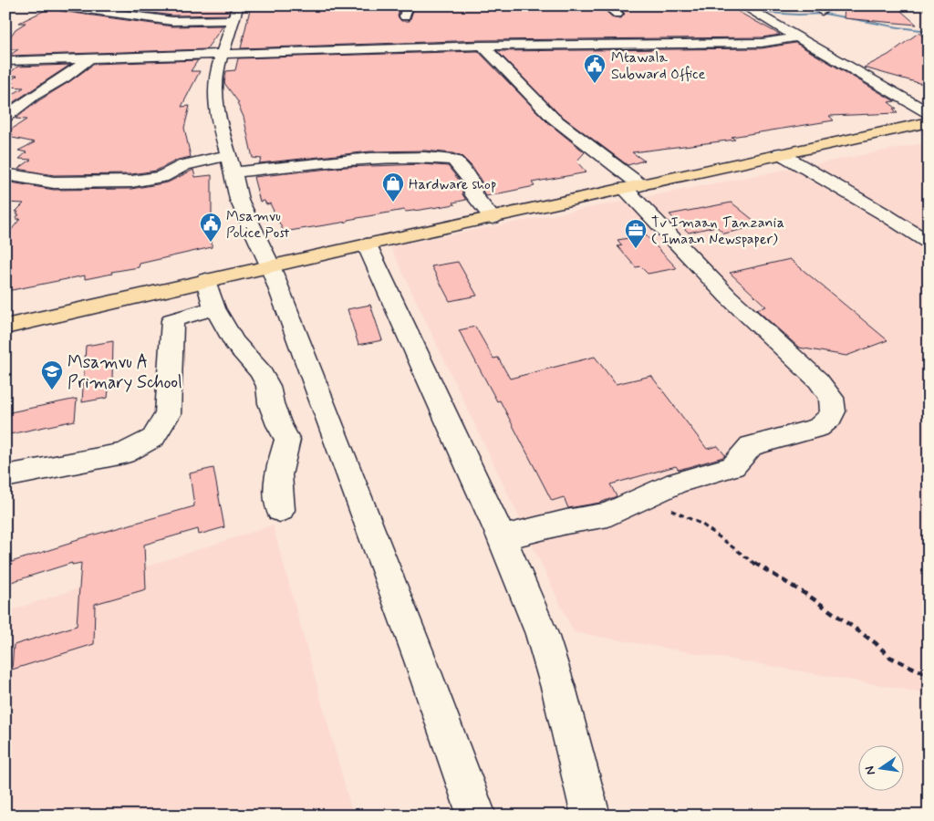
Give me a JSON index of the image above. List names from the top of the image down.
{
  "places": {
    "public building": ["Mtawala Subward Office", "Msamvu Police Post"],
    "shop": ["Hardware shop"],
    "office": ["Tv Imaan Tanzania ( Imaan Newspaper)"],
    "school or university": ["Msamvu A Primary School"]
  },
  "north": "left"
}
